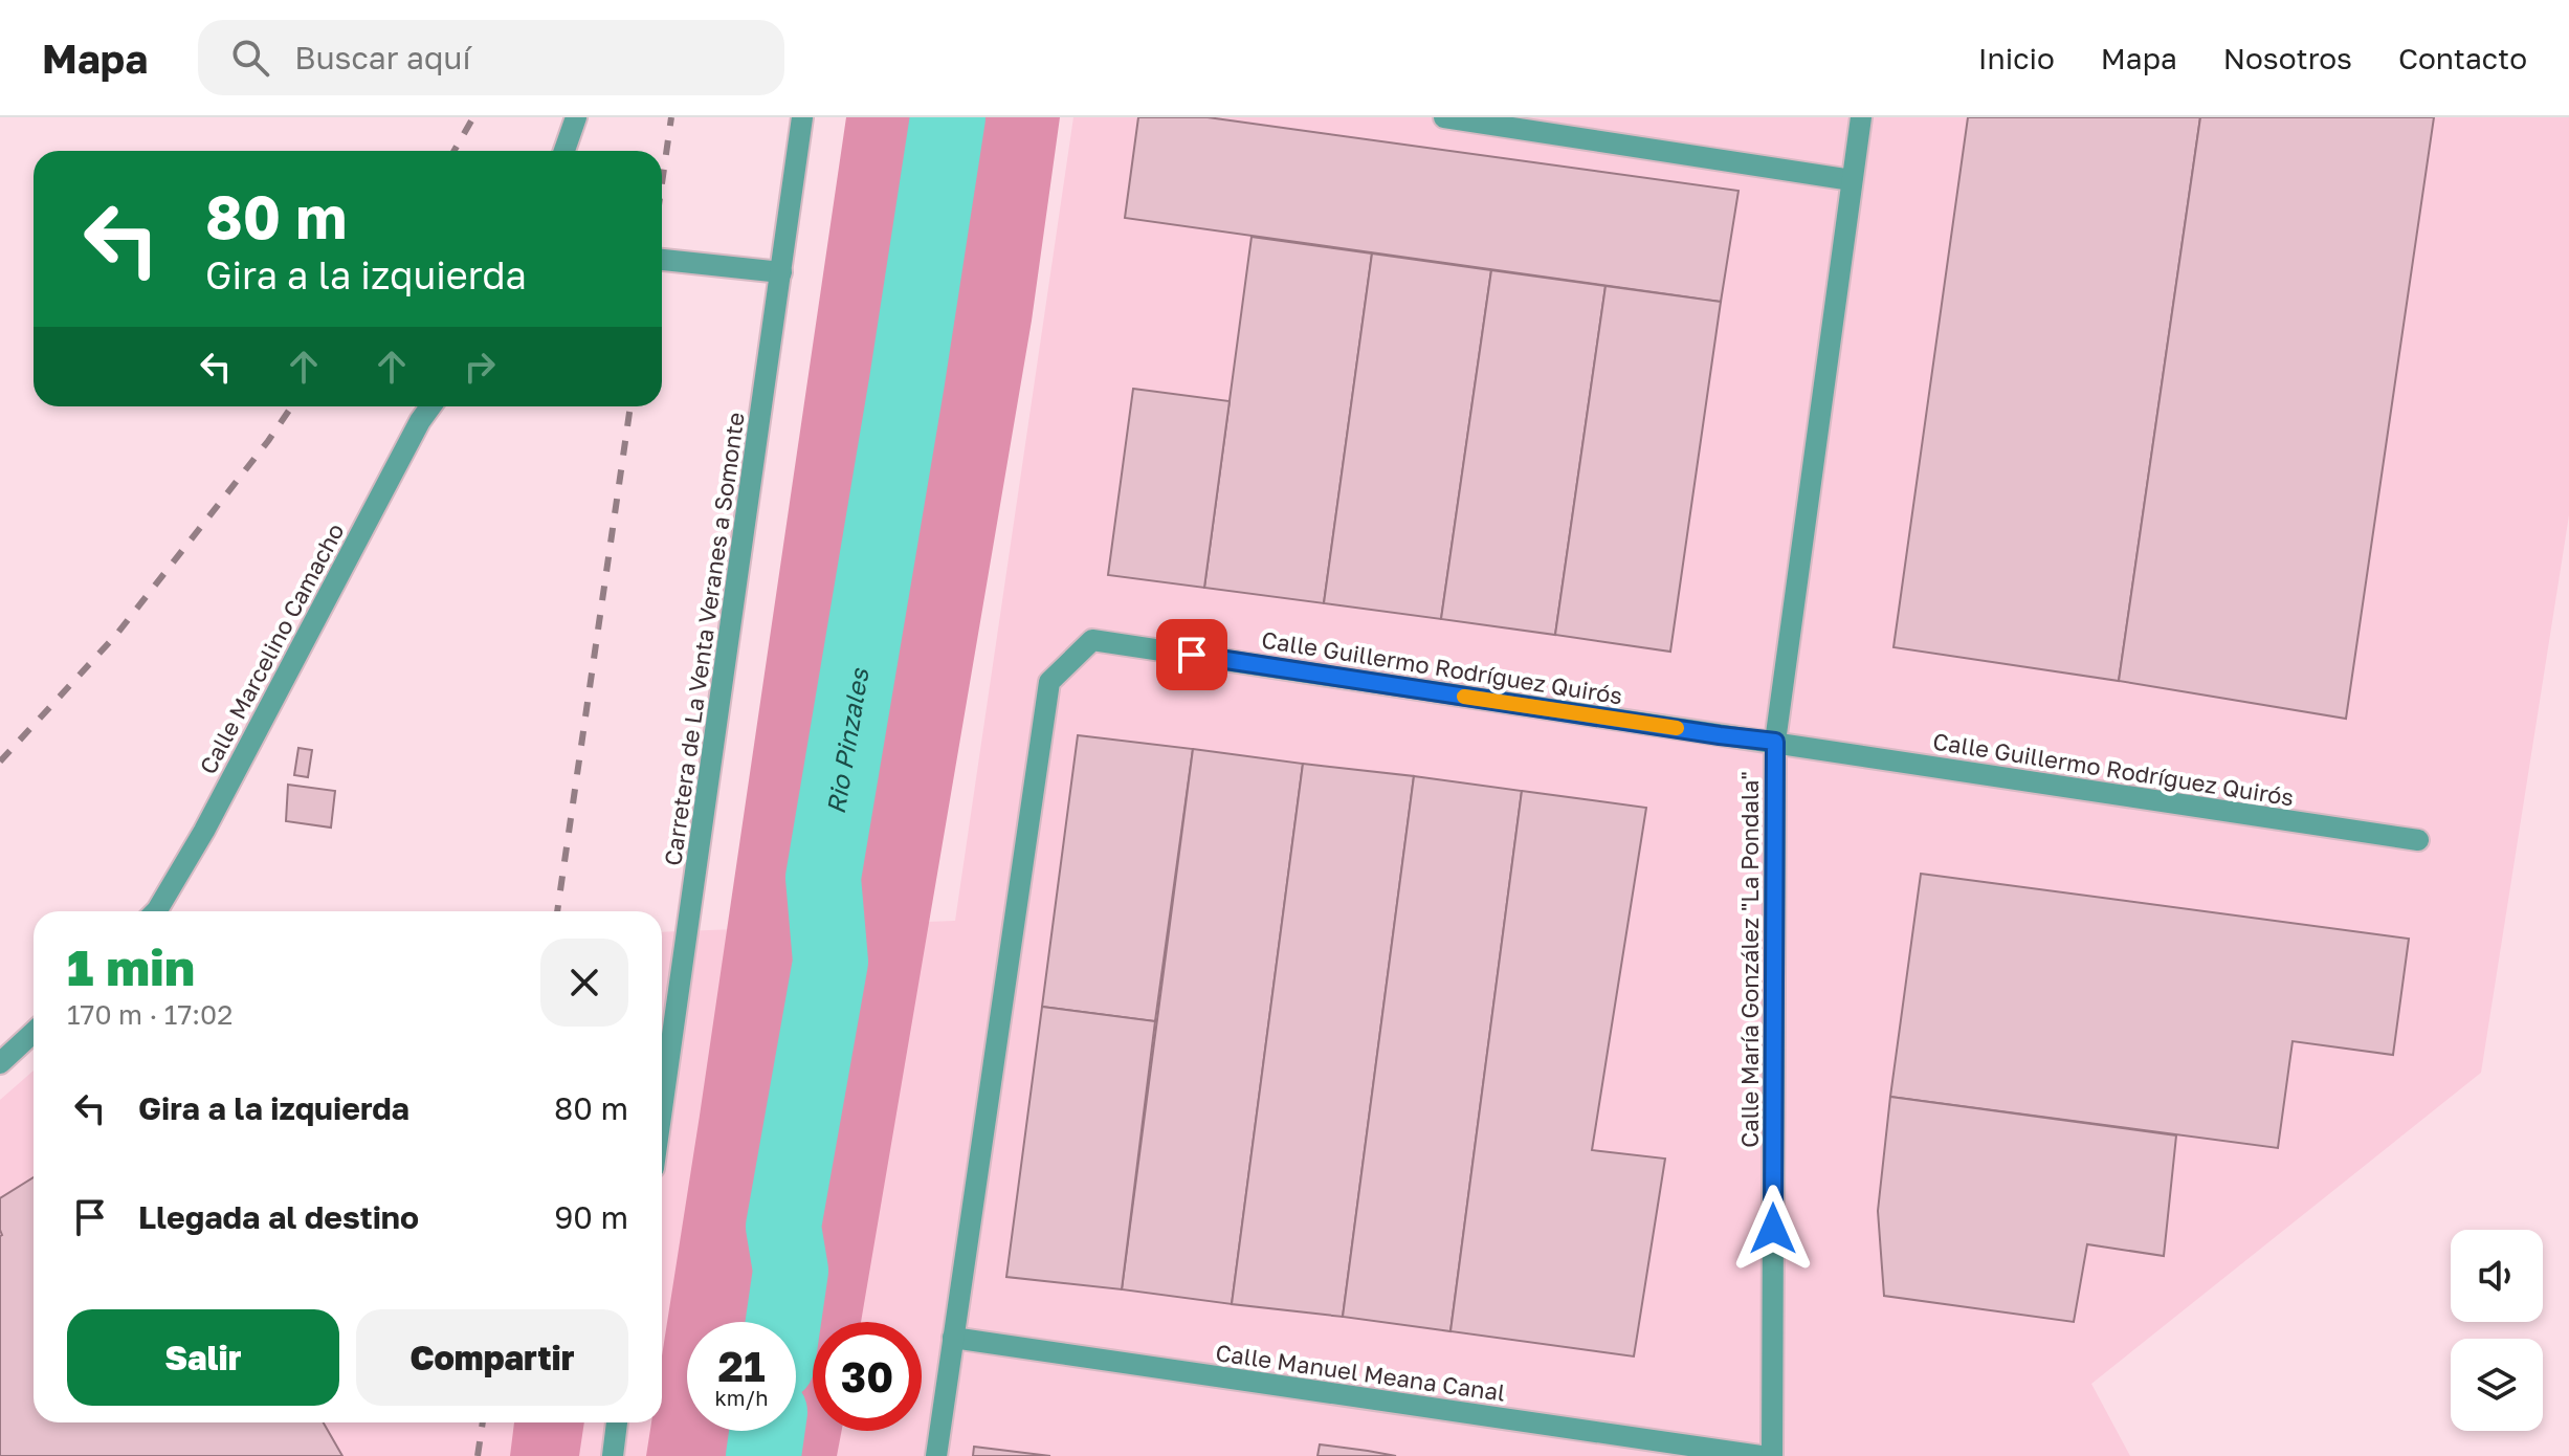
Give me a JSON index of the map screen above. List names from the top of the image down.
{
  "streets": {
    "street": [
      "Carretera de La Venta Veranes a Somonte",
      "Calle Marcelino Camacho",
      "Calle Guillermo Rodríguez Quirós",
      "Calle María González \"La Pondala\"",
      "Calle Manuel Meana Canal"
    ]
  },
  "crossings": [
    ["Calle Guillermo Rodríguez Quirós", "Calle María González \"La Pondala\""],
    ["Calle Guillermo Rodríguez Quirós", "Calle Manuel Meana Canal"]
  ],
  "water": ["Rio Pinzales"],
  "page": {
    "header": "Mapa",
    "search": "Buscar aquí",
    "nav": [
      "Inicio",
      "Mapa",
      "Nosotros",
      "Contacto"
    ],
    "turn": ["80 m", "Gira a la izquierda"],
    "heading": ["1 min", "170 m · 17:02"],
    "list": [
      {
        "name": "Gira a la izquierda",
        "value": "80 m"
      },
      {
        "name": "Llegada al destino",
        "value": "90 m"
      }
    ],
    "buttons": ["Salir", "Compartir"],
    "speed": "21 km/h",
    "limit": "30"
  }
}
